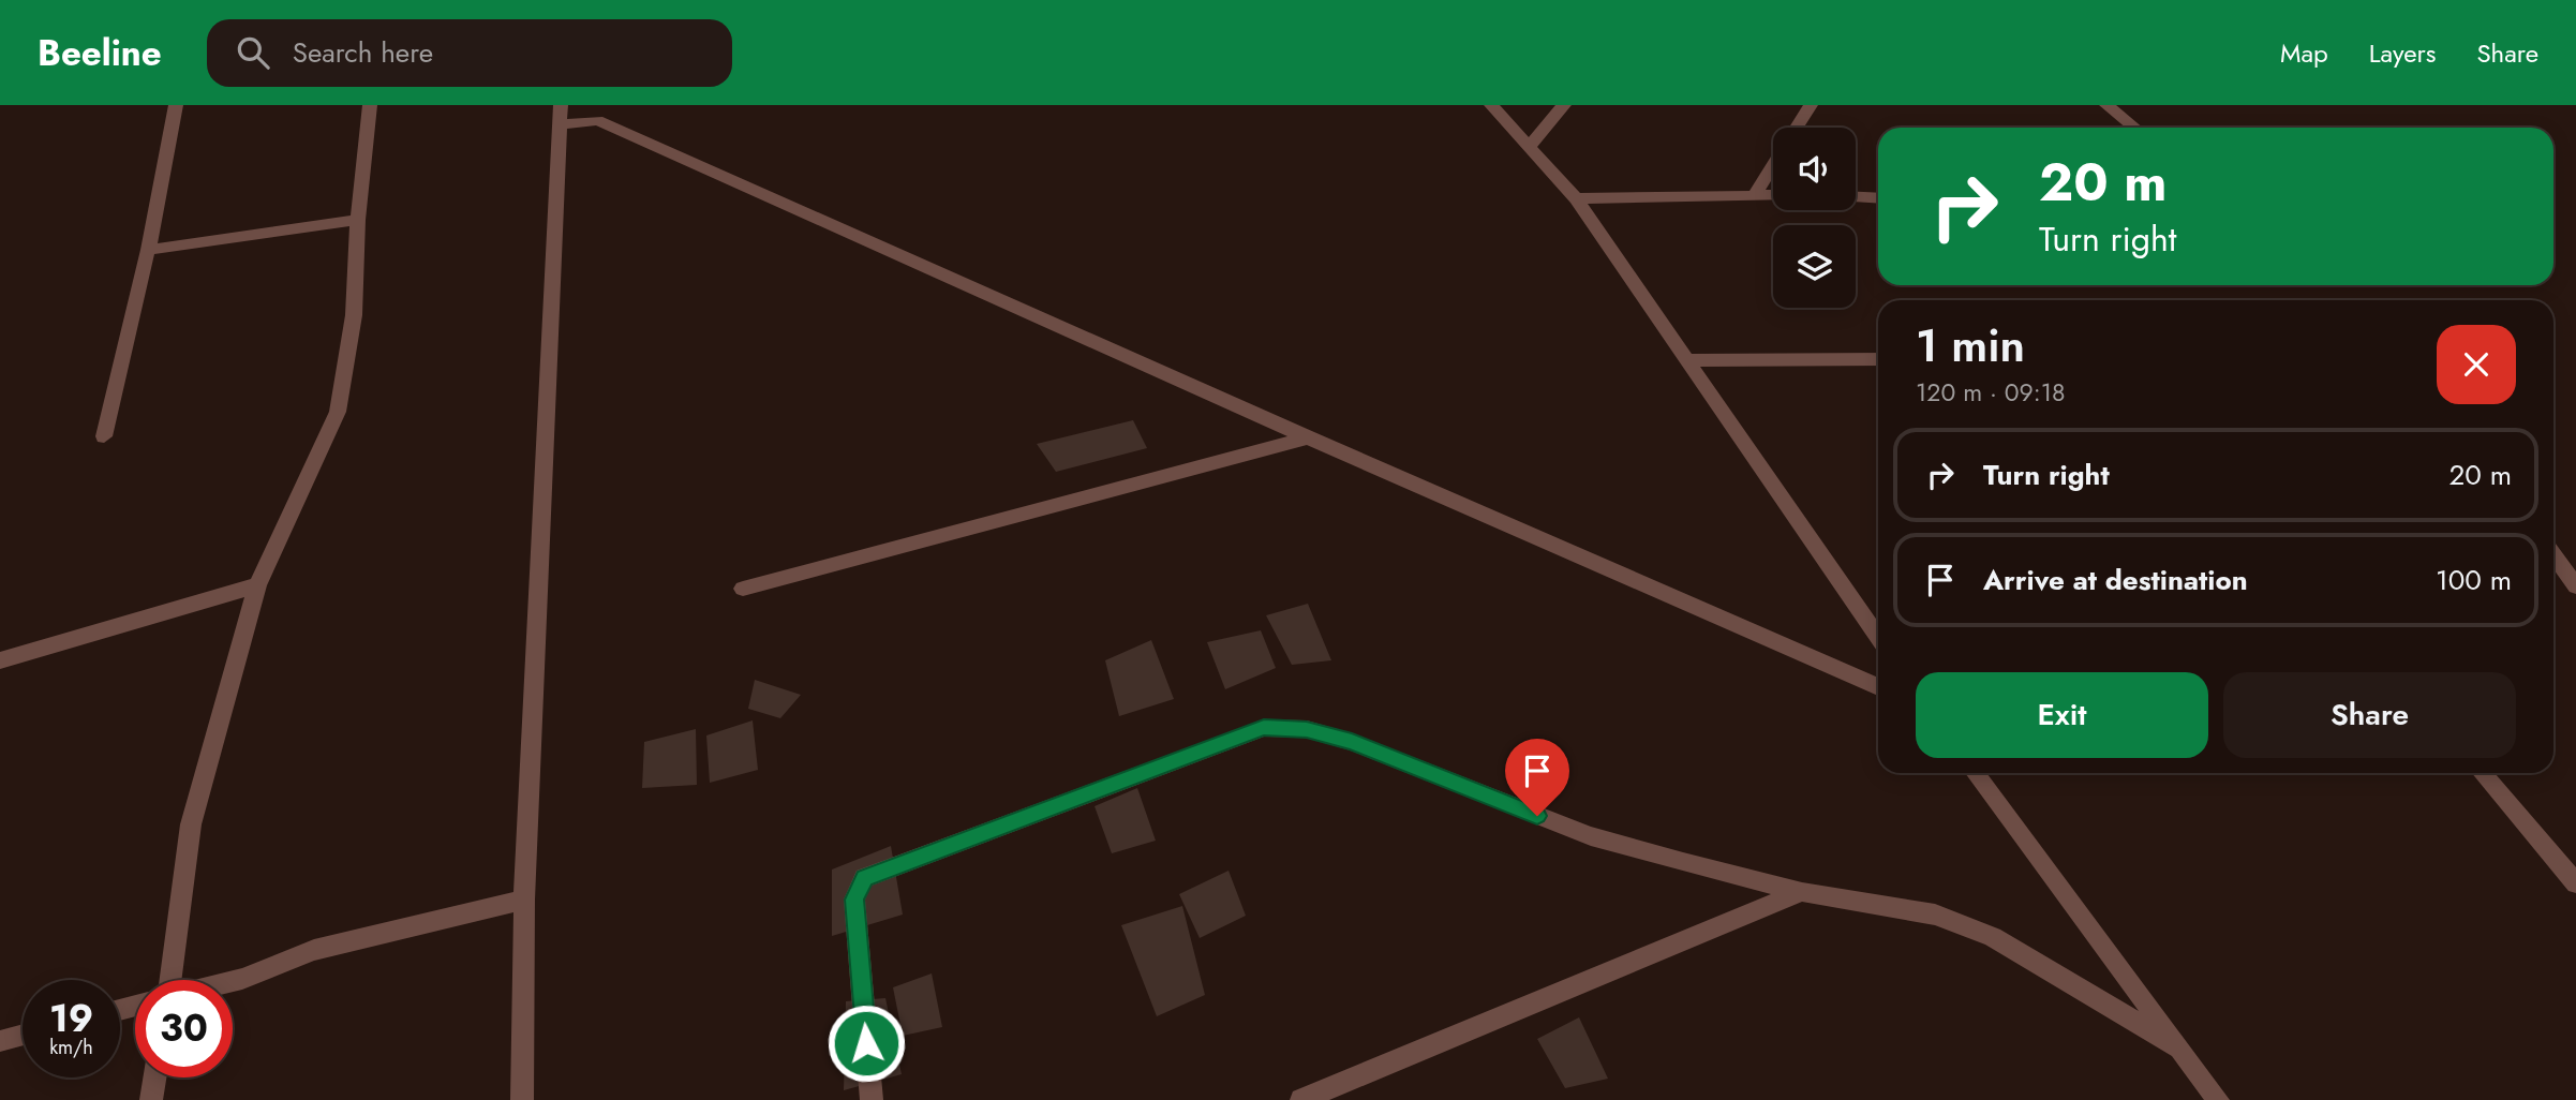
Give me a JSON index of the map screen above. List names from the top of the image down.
{
  "page": {
    "header": "Beeline",
    "search": "Search here",
    "nav": ["Map", "Layers", "Share"],
    "turn": ["20 m", "Turn right"],
    "heading": ["1 min", "120 m · 09:18"],
    "list": [
      {
        "name": "Turn right",
        "value": "20 m"
      },
      {
        "name": "Arrive at destination",
        "value": "100 m"
      }
    ],
    "buttons": ["Exit", "Share"],
    "speed": "19 km/h",
    "limit": "30"
  }
}
